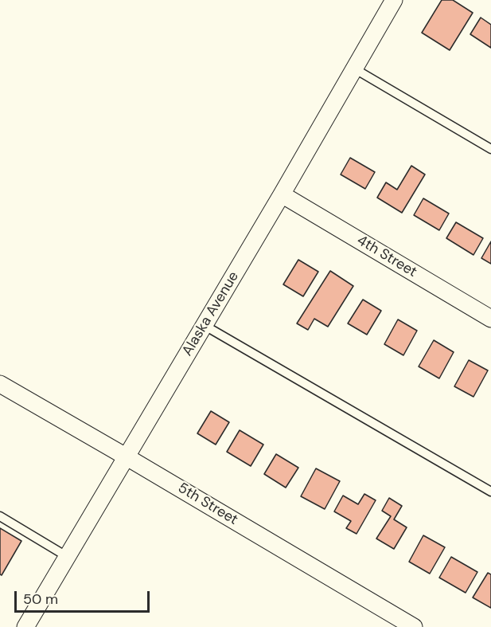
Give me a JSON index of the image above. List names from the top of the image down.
{
  "streets": {
    "street": ["4th Street", "Alaska Avenue", "5th Street"]
  },
  "crossings": [
    ["4th Street", "Alaska Avenue"],
    ["Alaska Avenue", "5th Street"]
  ],
  "scale_bar": "50 m"
}
